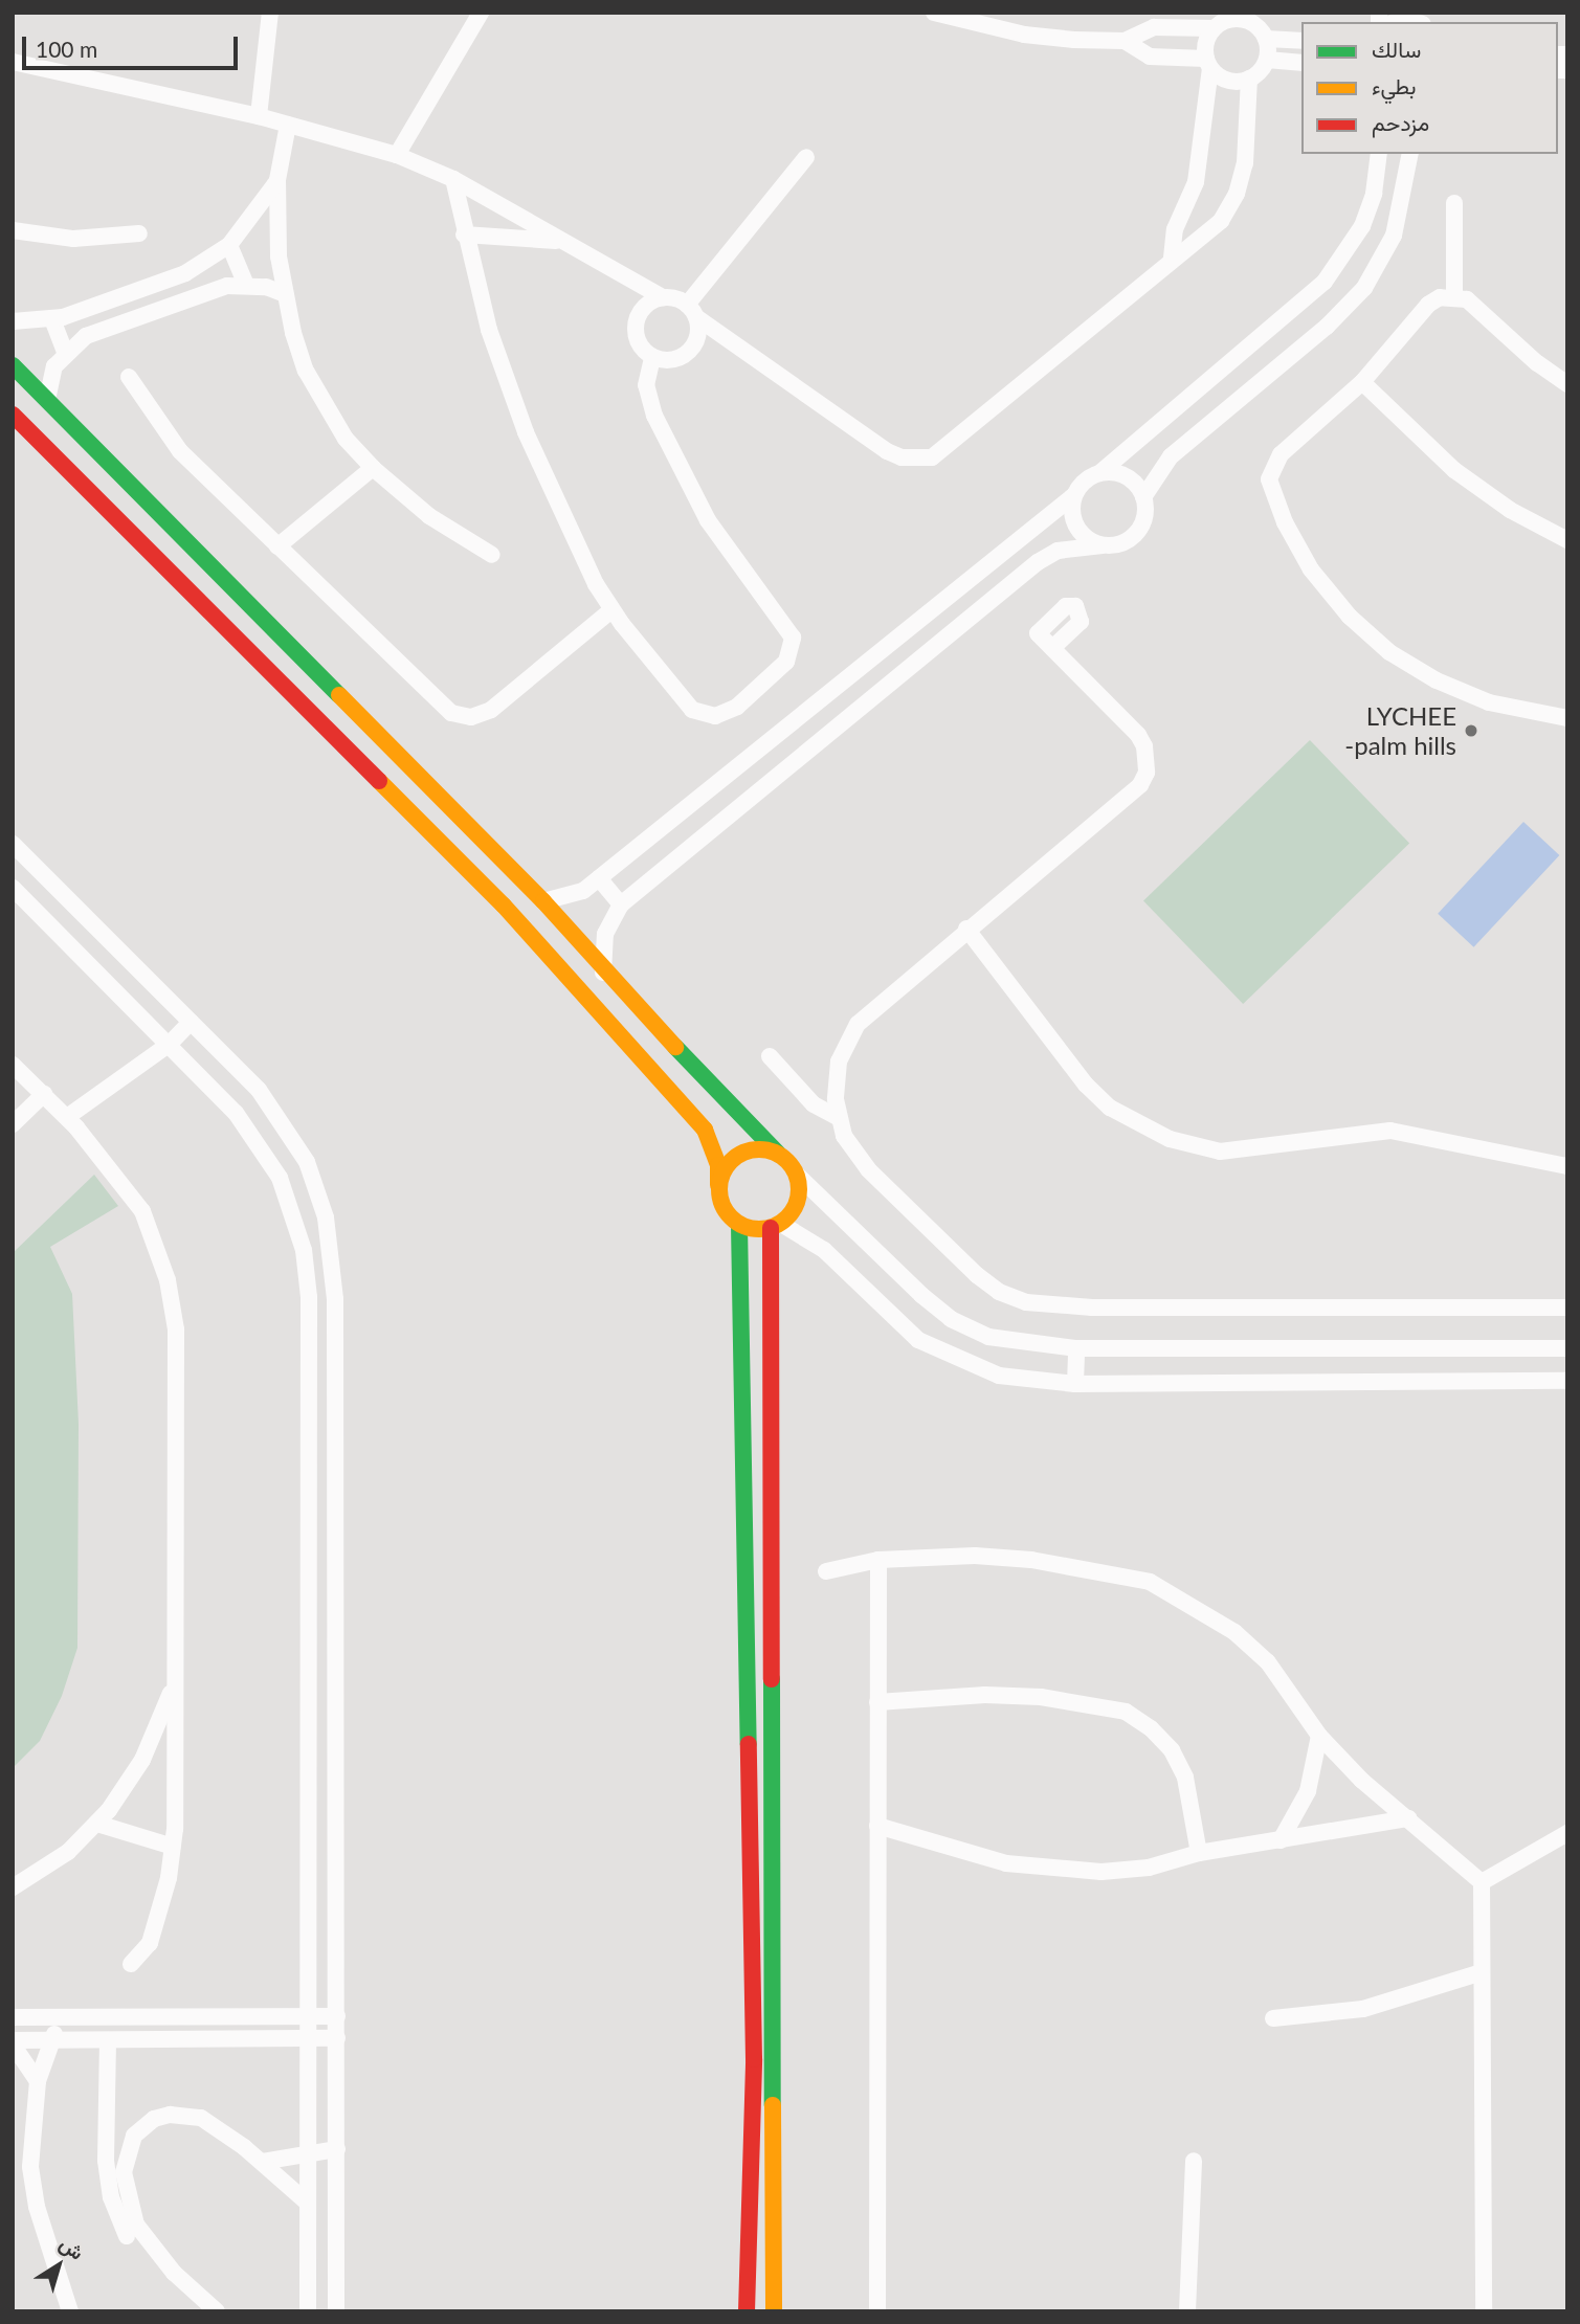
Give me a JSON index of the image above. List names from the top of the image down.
{
  "places": ["LYCHEE -palm hills"],
  "legend": ["سالك", "بطيء", "مزدحم"],
  "scale_bar": "100 m",
  "north": "top right"
}
